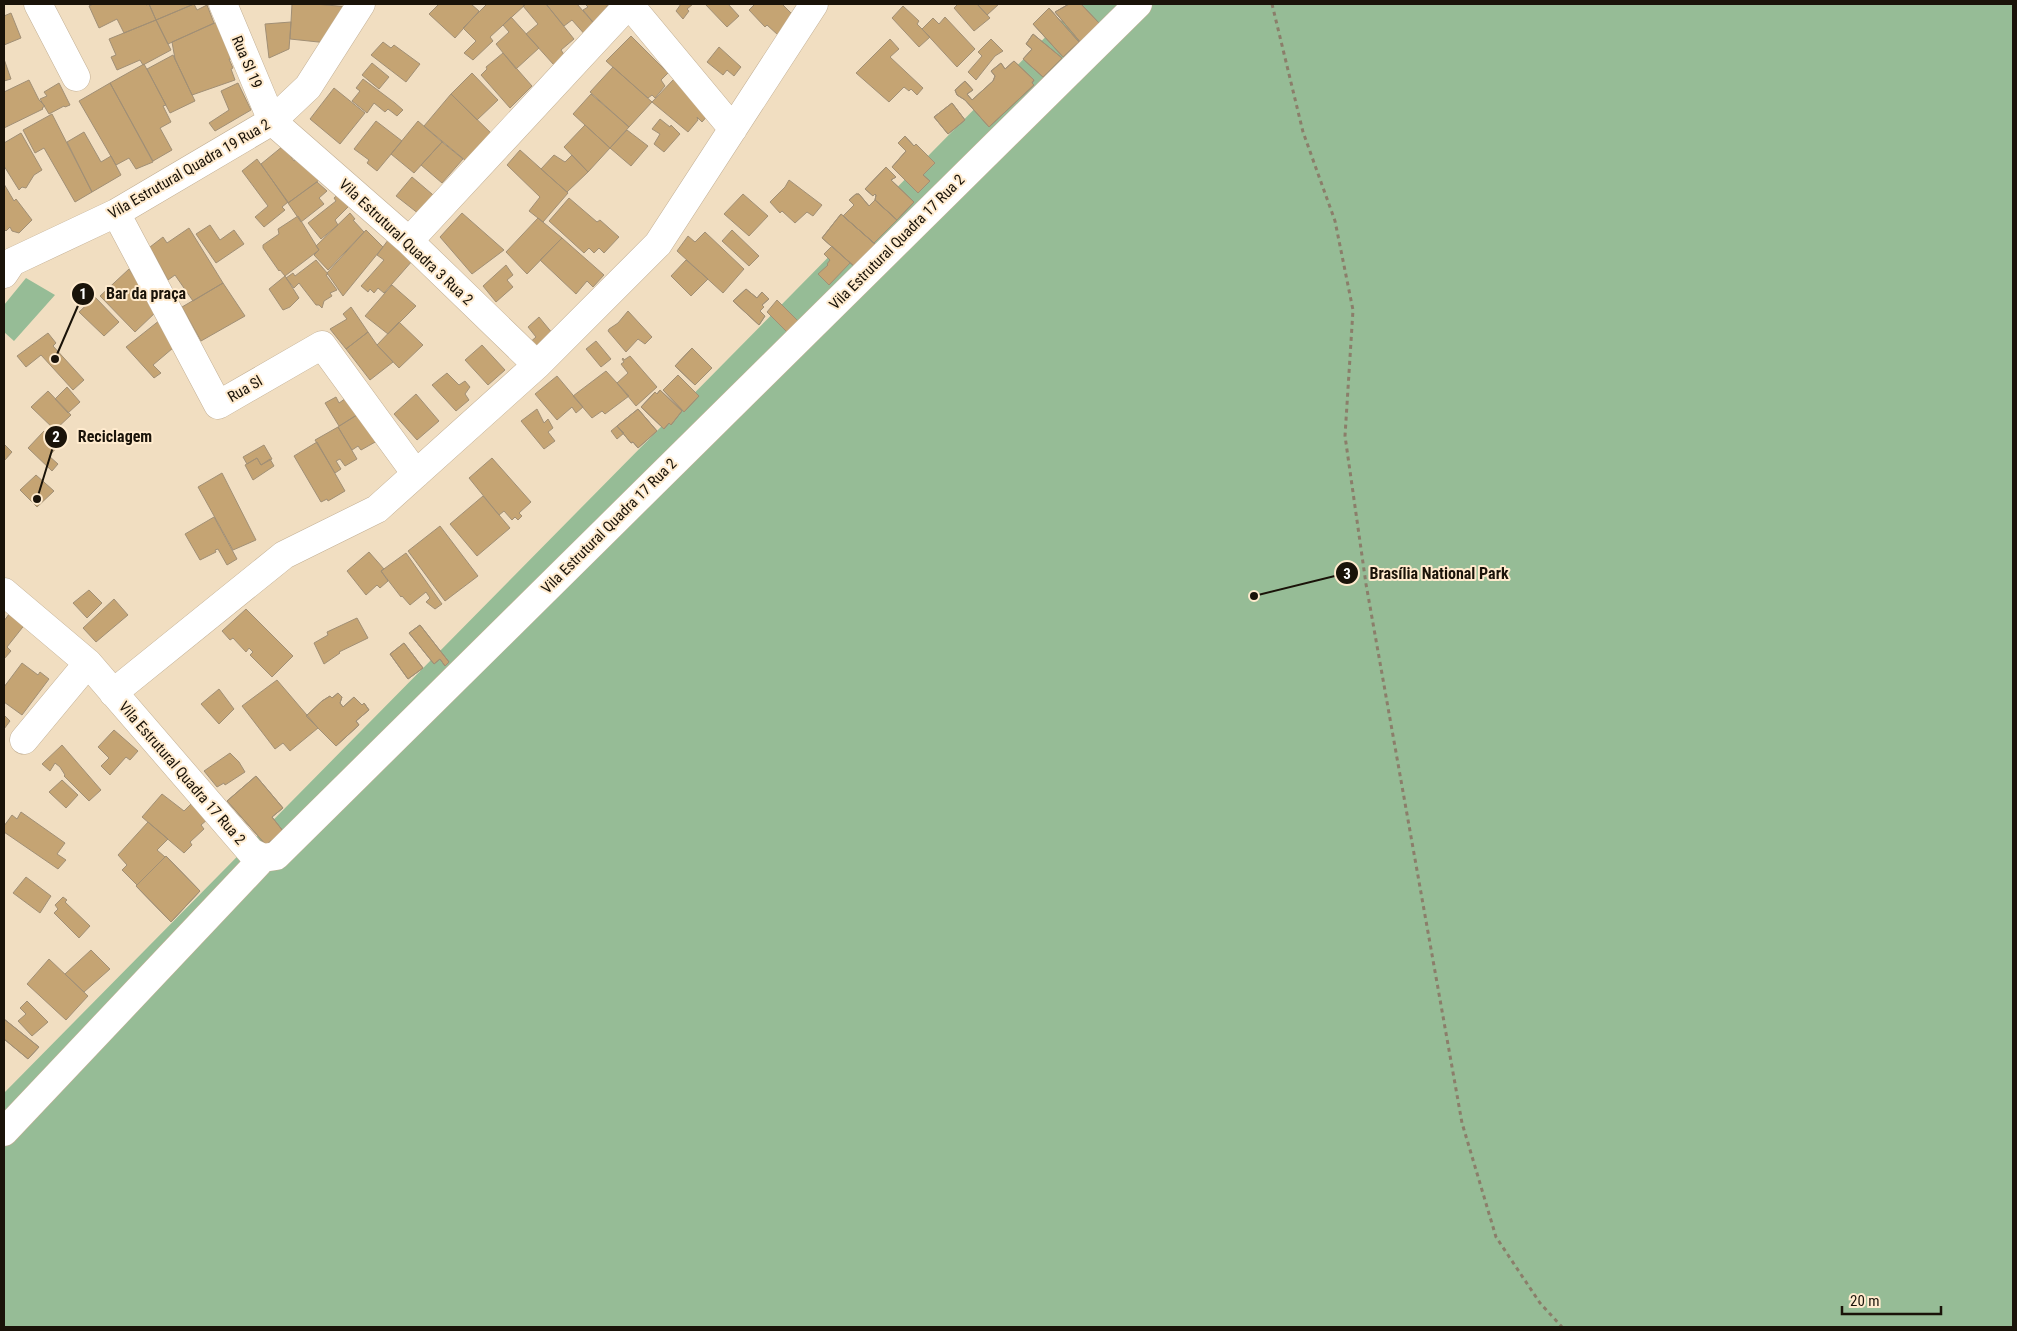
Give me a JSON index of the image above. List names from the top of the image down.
{
  "streets": {
    "street": [
      "Rua Sl 19",
      "Vila Estrutural Quadra 19 Rua 2",
      "Vila Estrutural Quadra 3 Rua 2",
      "Vila Estrutural Quadra 17 Rua 2",
      "Rua Sl"
    ]
  },
  "crossings": [
    ["Rua Sl 19", "Vila Estrutural Quadra 19 Rua 2"],
    ["Rua Sl 19", "Vila Estrutural Quadra 3 Rua 2"],
    ["Vila Estrutural Quadra 19 Rua 2", "Vila Estrutural Quadra 3 Rua 2"],
    ["Vila Estrutural Quadra 19 Rua 2", "Rua Sl"]
  ],
  "places": ["Bar da praça", "Reciclagem", "Brasília National Park"],
  "scale_bar": "20 m"
}
